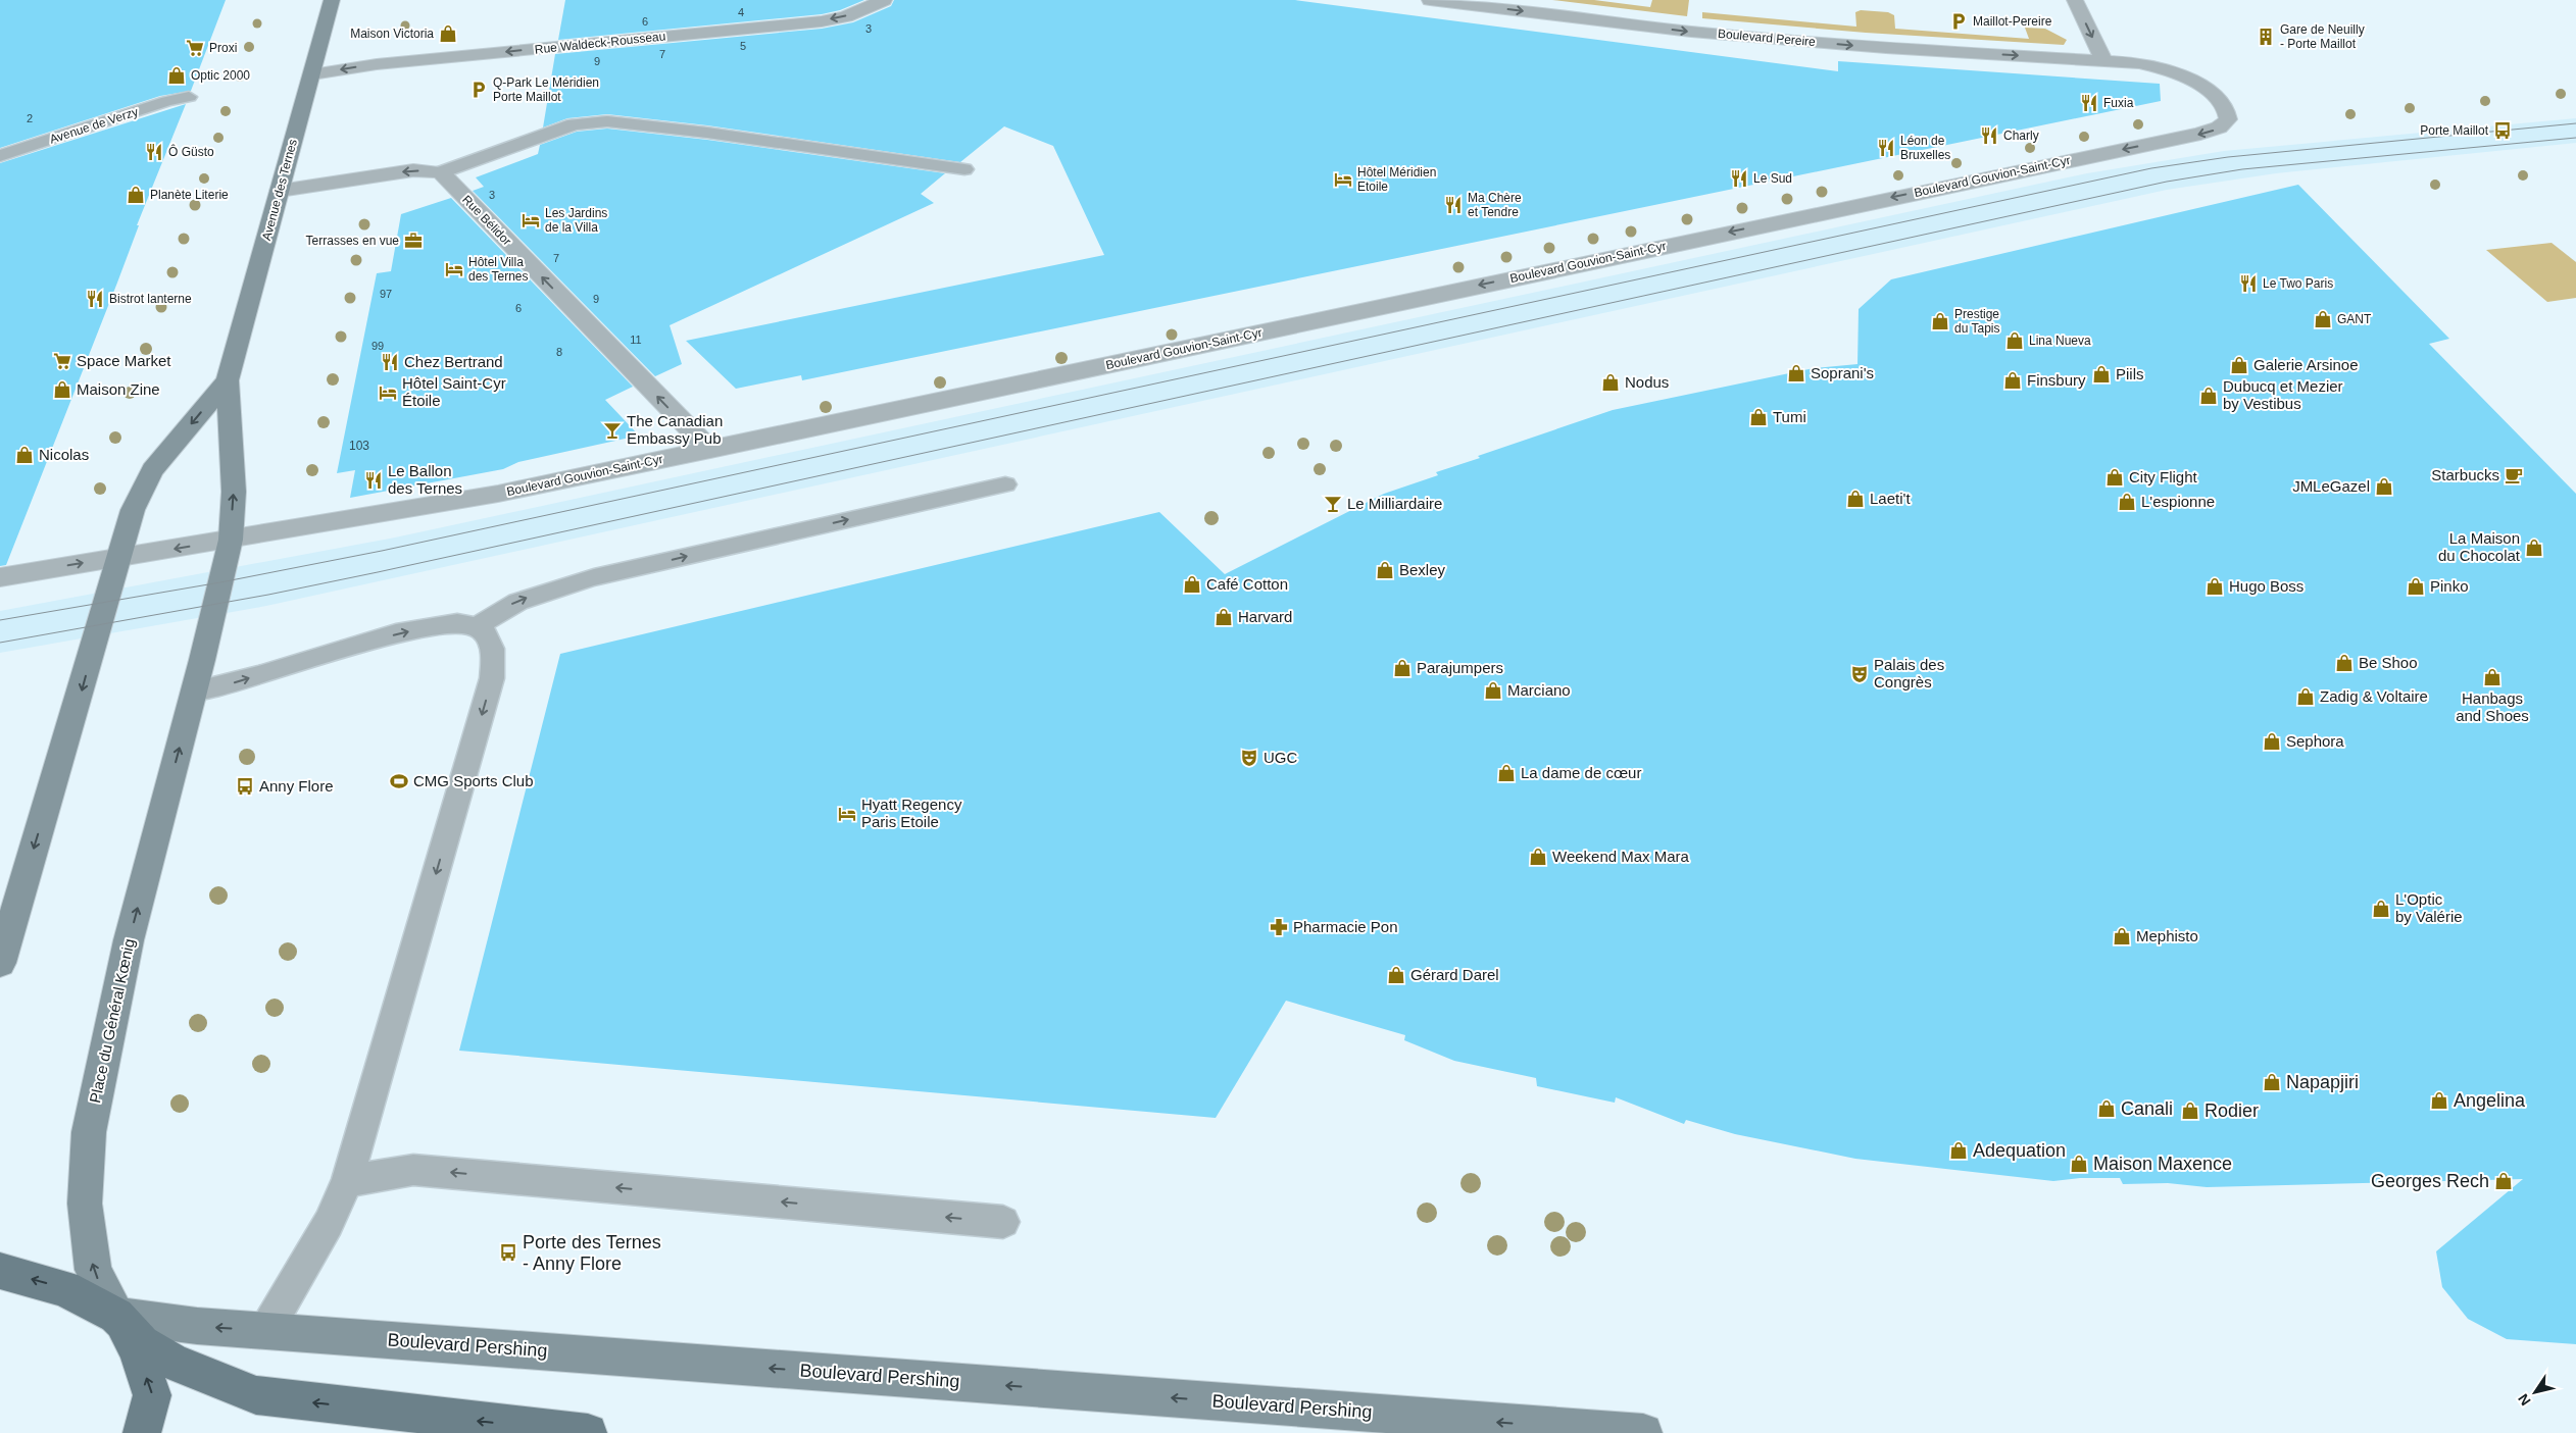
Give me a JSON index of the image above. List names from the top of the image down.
{
  "streets": {
    "main road": ["Avenue des Ternes", "Place du Général Kœnig", "Boulevard Pershing"],
    "street": [
      "Boulevard Pereire",
      "Rue Waldeck-Rousseau",
      "Boulevard Gouvion-Saint-Cyr",
      "Rue Bélidor"
    ],
    "lane": ["Avenue de Verzy"]
  },
  "crossings": [
    ["Boulevard Pereire", "Boulevard Gouvion-Saint-Cyr"],
    ["Rue Waldeck-Rousseau", "Avenue des Ternes"],
    ["Boulevard Gouvion-Saint-Cyr", "Avenue des Ternes"],
    ["Boulevard Gouvion-Saint-Cyr", "Rue Bélidor"],
    ["Avenue des Ternes", "Place du Général Kœnig"],
    ["Place du Général Kœnig", "Boulevard Pershing"]
  ],
  "one_way": [
    "Boulevard Pereire",
    "Rue Waldeck-Rousseau",
    "Boulevard Gouvion-Saint-Cyr",
    "Rue Bélidor",
    "Place du Général Kœnig",
    "Boulevard Pershing"
  ],
  "places": {
    "parking": ["Maillot-Pereire", "Q-Park Le Méridien Porte Maillot"],
    "shop": [
      "Maison Victoria",
      "Optic 2000",
      "Planète Literie",
      "GANT",
      "Prestige du Tapis",
      "Lina Nueva",
      "Galerie Arsinoe",
      "Soprani's",
      "Piils",
      "Finsbury",
      "Nodus",
      "Maison Zine",
      "Dubucq et Mezier by Vestibus",
      "Tumi",
      "Nicolas",
      "City Flight",
      "JMLeGazel",
      "Laeti't",
      "L'espionne",
      "La Maison du Chocolat",
      "Bexley",
      "Café Cotton",
      "Hugo Boss",
      "Pinko",
      "Harvard",
      "Be Shoo",
      "Parajumpers",
      "Hanbags and Shoes",
      "Marciano",
      "Zadig & Voltaire",
      "Sephora",
      "La dame de cœur",
      "Weekend Max Mara",
      "L'Optic by Valérie",
      "Mephisto",
      "Gérard Darel",
      "Napapjiri",
      "Angelina",
      "Canali",
      "Rodier",
      "Adequation",
      "Maison Maxence",
      "Georges Rech"
    ],
    "building": ["Gare de Neuilly - Porte Maillot"],
    "supermarket": ["Proxi", "Space Market"],
    "restaurant": [
      "Fuxia",
      "Charly",
      "Léon de Bruxelles",
      "Ô Güsto",
      "Le Sud",
      "Ma Chère et Tendre",
      "Le Two Paris",
      "Bistrot lanterne",
      "Chez Bertrand",
      "Le Ballon des Ternes"
    ],
    "bus stop": ["Porte Maillot", "Anny Flore", "Porte des Ternes - Anny Flore"],
    "hotel": [
      "Hôtel Méridien Etoile",
      "Les Jardins de la Villa",
      "Hôtel Villa des Ternes",
      "Hôtel Saint-Cyr Étoile",
      "Hyatt Regency Paris Etoile"
    ],
    "office": ["Terrasses en vue"],
    "bar": ["The Canadian Embassy Pub", "Le Milliardaire"],
    "cafe": ["Starbucks"],
    "theatre": ["Palais des Congrès", "UGC"],
    "sports": ["CMG Sports Club"],
    "pharmacy": ["Pharmacie Pon"]
  },
  "house_numbers": [
    "4",
    "6",
    "3",
    "5",
    "7",
    "9",
    "2",
    "3",
    "7",
    "97",
    "9",
    "6",
    "11",
    "99",
    "8",
    "103"
  ],
  "north": "bottom left"
}
